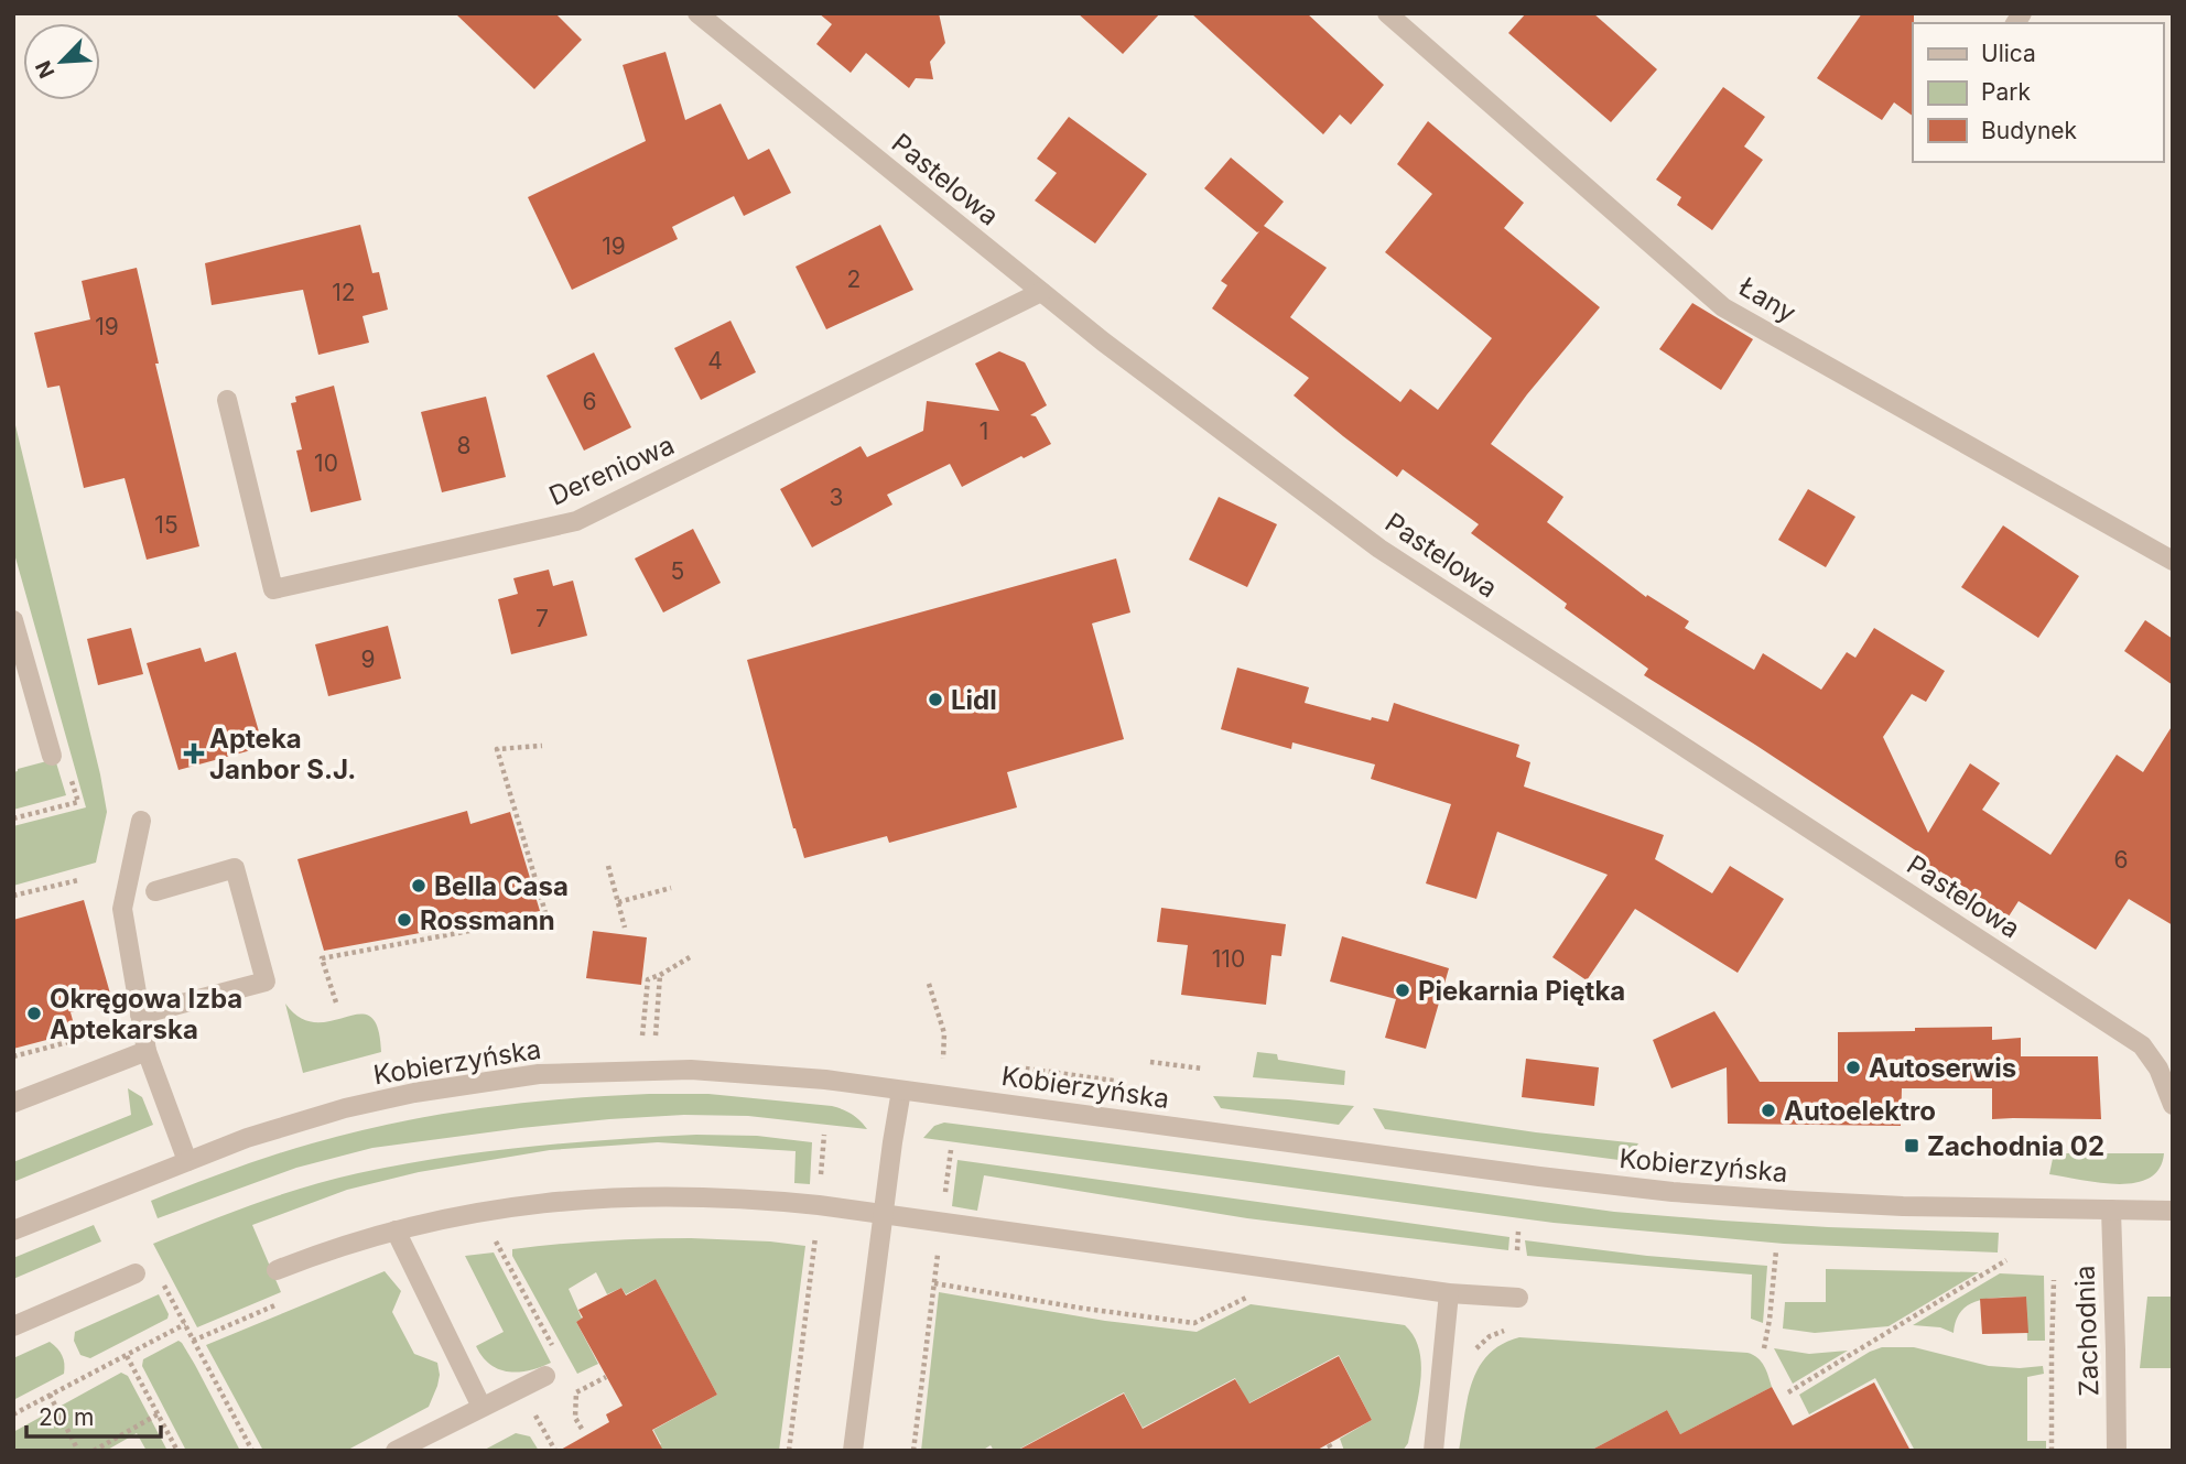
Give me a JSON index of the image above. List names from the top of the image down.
{
  "streets": {
    "street": [
      "Pastelowa",
      "Łany",
      "Dereniowa",
      "Kobierzyńska",
      "Zachodnia"
    ]
  },
  "crossings": [
    ["Pastelowa", "Dereniowa"],
    ["Kobierzyńska", "Zachodnia"]
  ],
  "places": {
    "other": [
      "Lidl",
      "Bella Casa",
      "Rossmann",
      "Piekarnia Piętka",
      "Okręgowa Izba Aptekarska",
      "Autoserwis",
      "Autoelektro"
    ],
    "health": ["Apteka Janbor S.J."],
    "transit": ["Zachodnia 02"]
  },
  "house_numbers": [
    "19",
    "2",
    "12",
    "19",
    "4",
    "6",
    "1",
    "8",
    "10",
    "3",
    "15",
    "5",
    "7",
    "9",
    "6",
    "110"
  ],
  "legend": ["Ulica", "Park", "Budynek"],
  "scale_bar": "20 m",
  "north": "bottom left"
}
